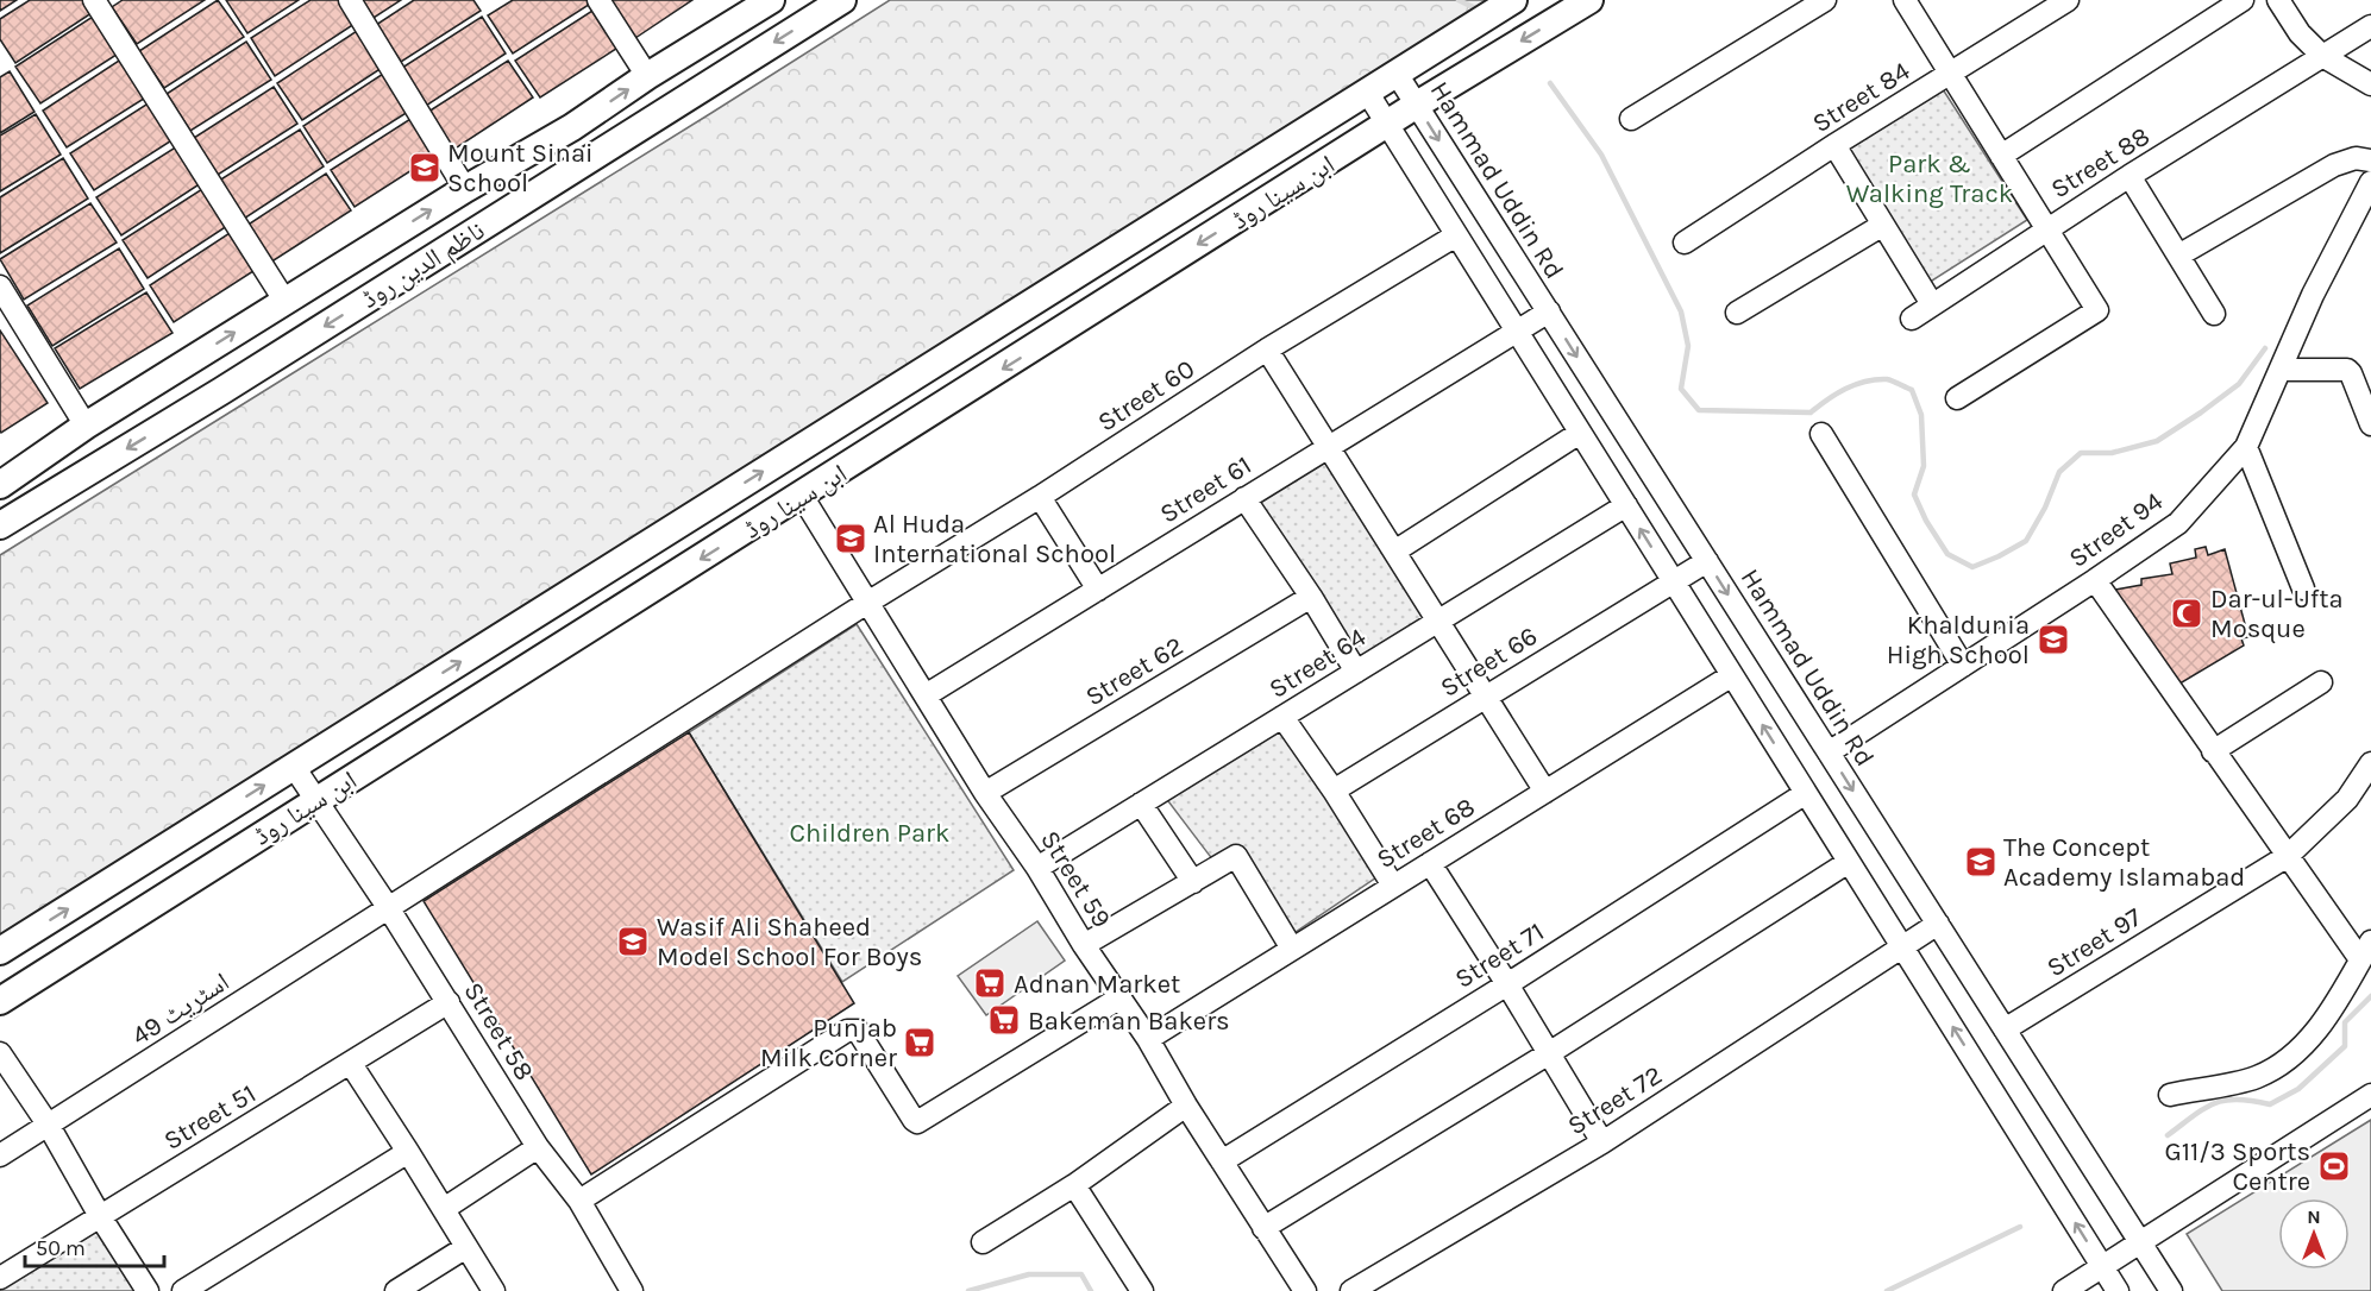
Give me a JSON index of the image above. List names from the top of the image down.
{
  "streets": {
    "main road": ["ابن سینا روڈ", "ناظم الدین روڈ"],
    "street": [
      "Street 84",
      "Street 88",
      "Hammad Uddin Rd",
      "Street 60",
      "Street 61",
      "Street 94",
      "Street 66",
      "Street 64",
      "Street 62",
      "Street 68",
      "Street 59",
      "Street 97",
      "Street 71",
      "اسٹریٹ 49",
      "Street 58",
      "Street 72",
      "Street 51"
    ]
  },
  "crossings": [
    ["Hammad Uddin Rd", "ابن سینا روڈ"],
    ["Hammad Uddin Rd", "Street 61"],
    ["Hammad Uddin Rd", "Street 94"],
    ["Hammad Uddin Rd", "Street 66"],
    ["Hammad Uddin Rd", "Street 97"],
    ["Hammad Uddin Rd", "Street 72"],
    ["ابن سینا روڈ", "Street 59"],
    ["ابن سینا روڈ", "Street 58"],
    ["Street 60", "Street 59"],
    ["Street 60", "اسٹریٹ 49"],
    ["Street 61", "Street 59"],
    ["Street 64", "Street 59"],
    ["Street 62", "Street 59"],
    ["Street 68", "Street 59"],
    ["Street 59", "Street 71"],
    ["Street 59", "اسٹریٹ 49"],
    ["اسٹریٹ 49", "Street 58"],
    ["Street 58", "Street 51"]
  ],
  "parks": ["Park & Walking Track", "Children Park"],
  "places": {
    "school or university": [
      "Mount Sinai School",
      "Al Huda International School",
      "Khaldunia High School",
      "The Concept Academy Islamabad",
      "Wasif Ali Shaheed Model School For Boys"
    ],
    "mosque": ["Dar-ul-Ufta Mosque"],
    "supermarket": ["Adnan Market", "Bakeman Bakers", "Punjab Milk Corner"],
    "sports": ["G11/3 Sports Centre"]
  },
  "scale_bar": "50 m",
  "north": "top"
}
